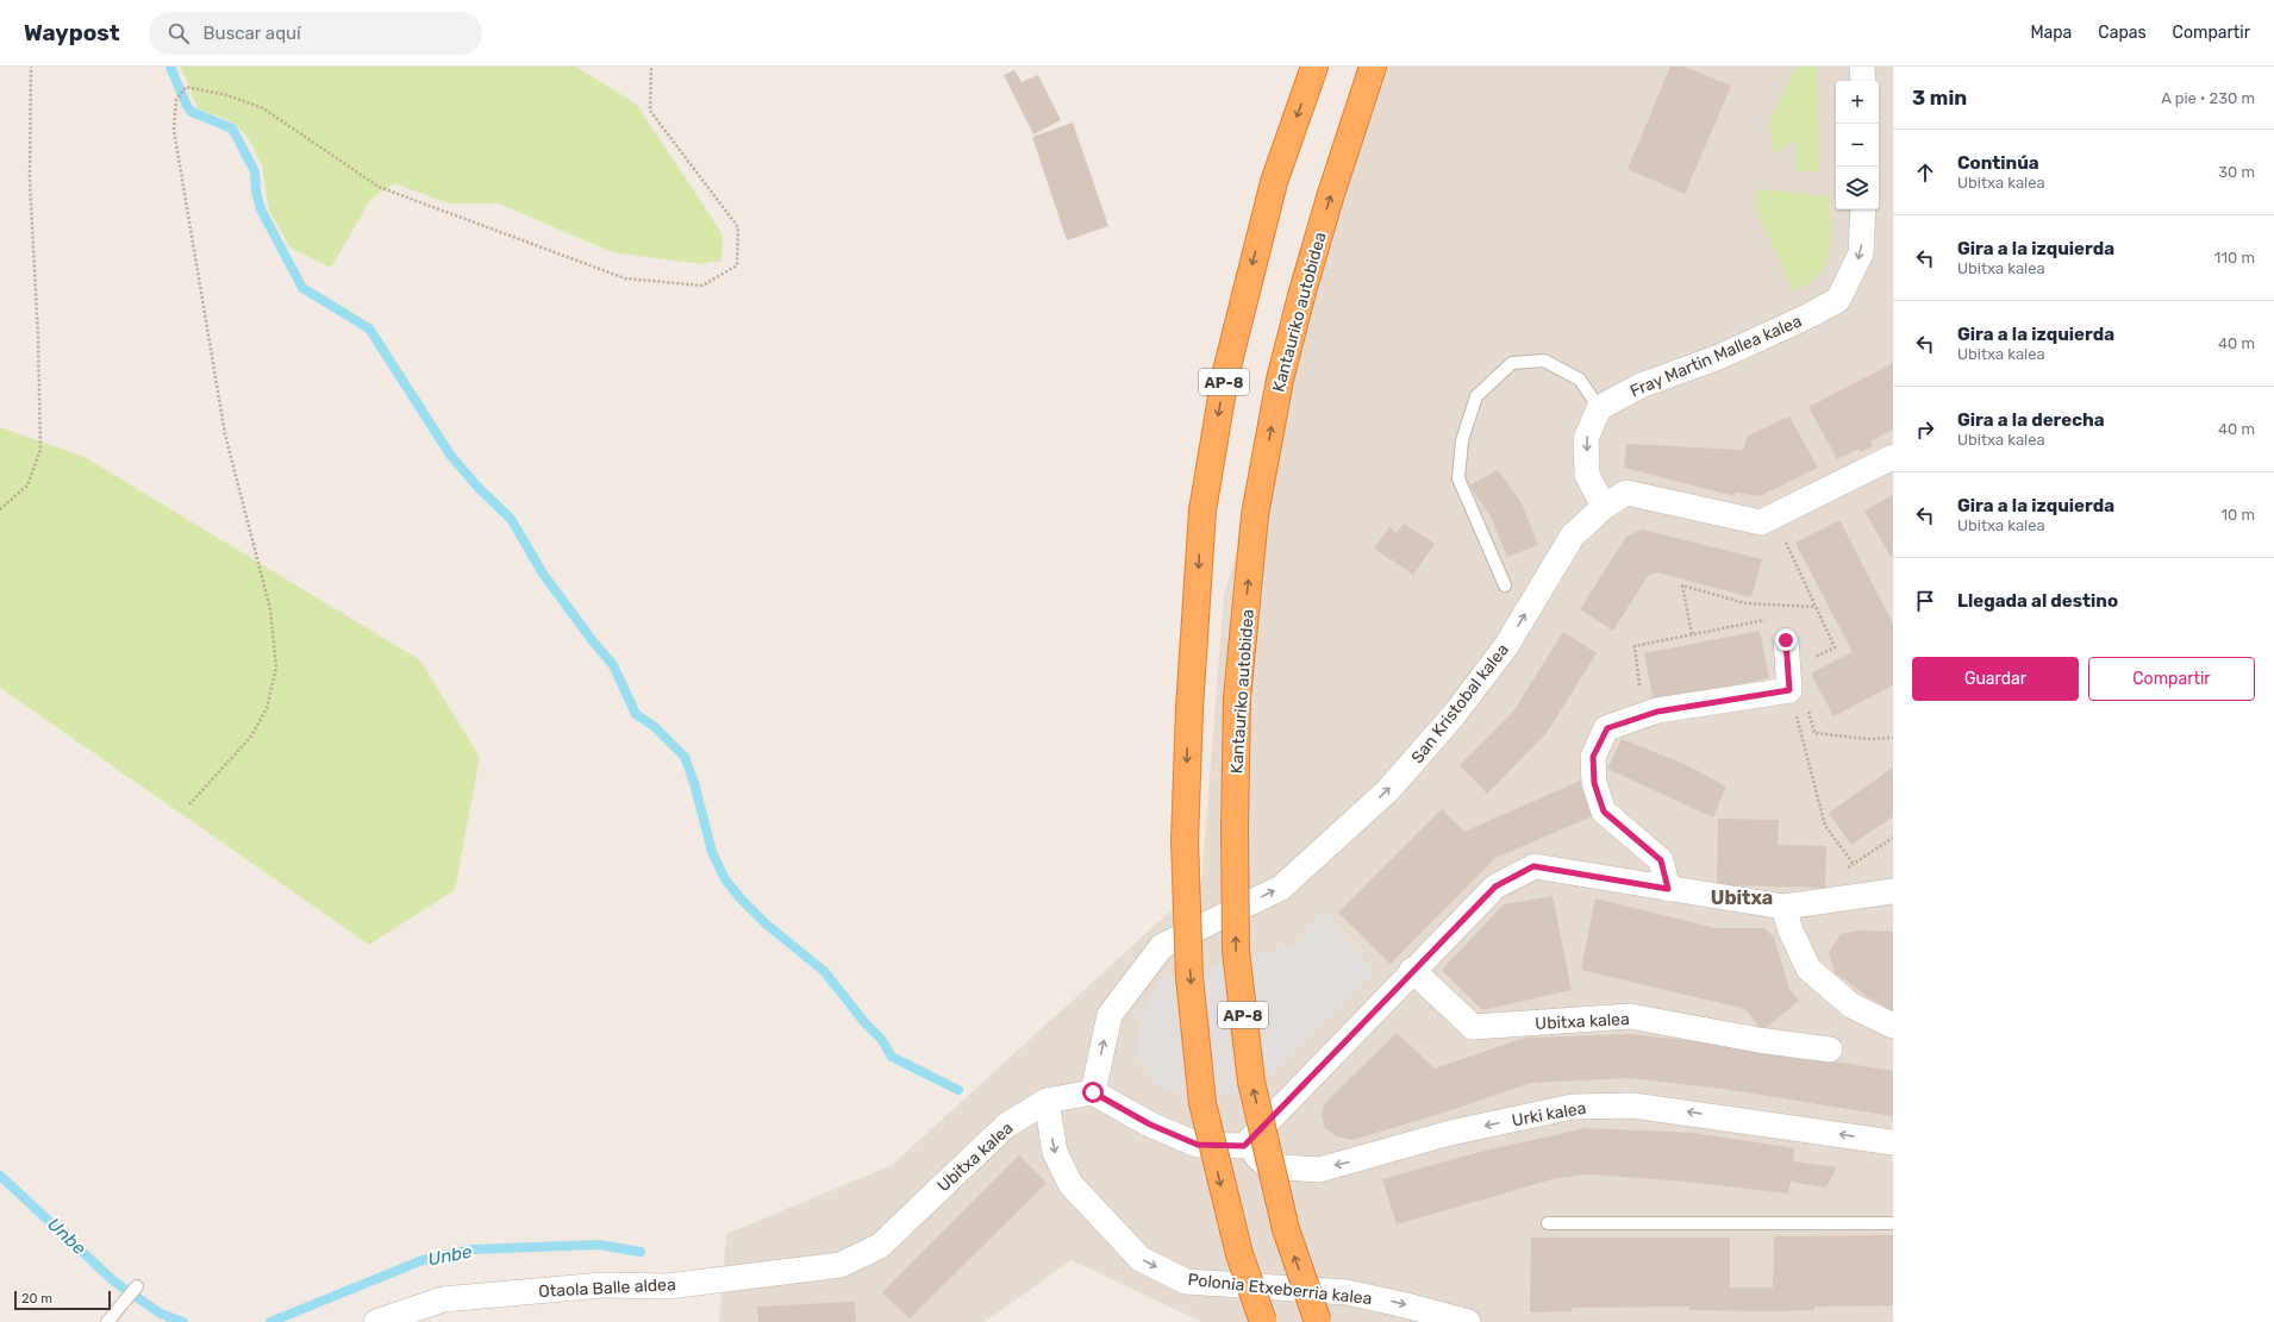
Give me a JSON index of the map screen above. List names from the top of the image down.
{
  "streets": {
    "highway": ["Kantauriko autobidea", "AP-8"],
    "street": [
      "Fray Martin Mallea kalea",
      "San Kristobal kalea",
      "Ubitxa kalea",
      "Urki kalea",
      "Otaola Balle aldea",
      "Polonia Etxeberria kalea"
    ]
  },
  "crossings": [
    ["San Kristobal kalea", "Ubitxa kalea"],
    ["Ubitxa kalea", "Otaola Balle aldea"],
    ["Ubitxa kalea", "Polonia Etxeberria kalea"]
  ],
  "one_way": ["Fray Martin Mallea kalea", "San Kristobal kalea", "Urki kalea"],
  "districts": ["Ubitxa"],
  "water": ["Unbe"],
  "scale_bar": "20 m",
  "page": {
    "header": "Waypost",
    "search": "Buscar aquí",
    "nav": ["Mapa", "Capas", "Compartir"],
    "heading": ["3 min", "A pie · 230 m"],
    "map_buttons": ["+", "−"],
    "list": [
      ["Continúa", "Ubitxa kalea", "30 m"],
      ["Gira a la izquierda", "Ubitxa kalea", "110 m"],
      ["Gira a la izquierda", "Ubitxa kalea", "40 m"],
      ["Gira a la derecha", "Ubitxa kalea", "40 m"],
      ["Gira a la izquierda", "Ubitxa kalea", "10 m"],
      "Llegada al destino"
    ],
    "buttons": ["Guardar", "Compartir"],
    "scale": "20 m"
  }
}
